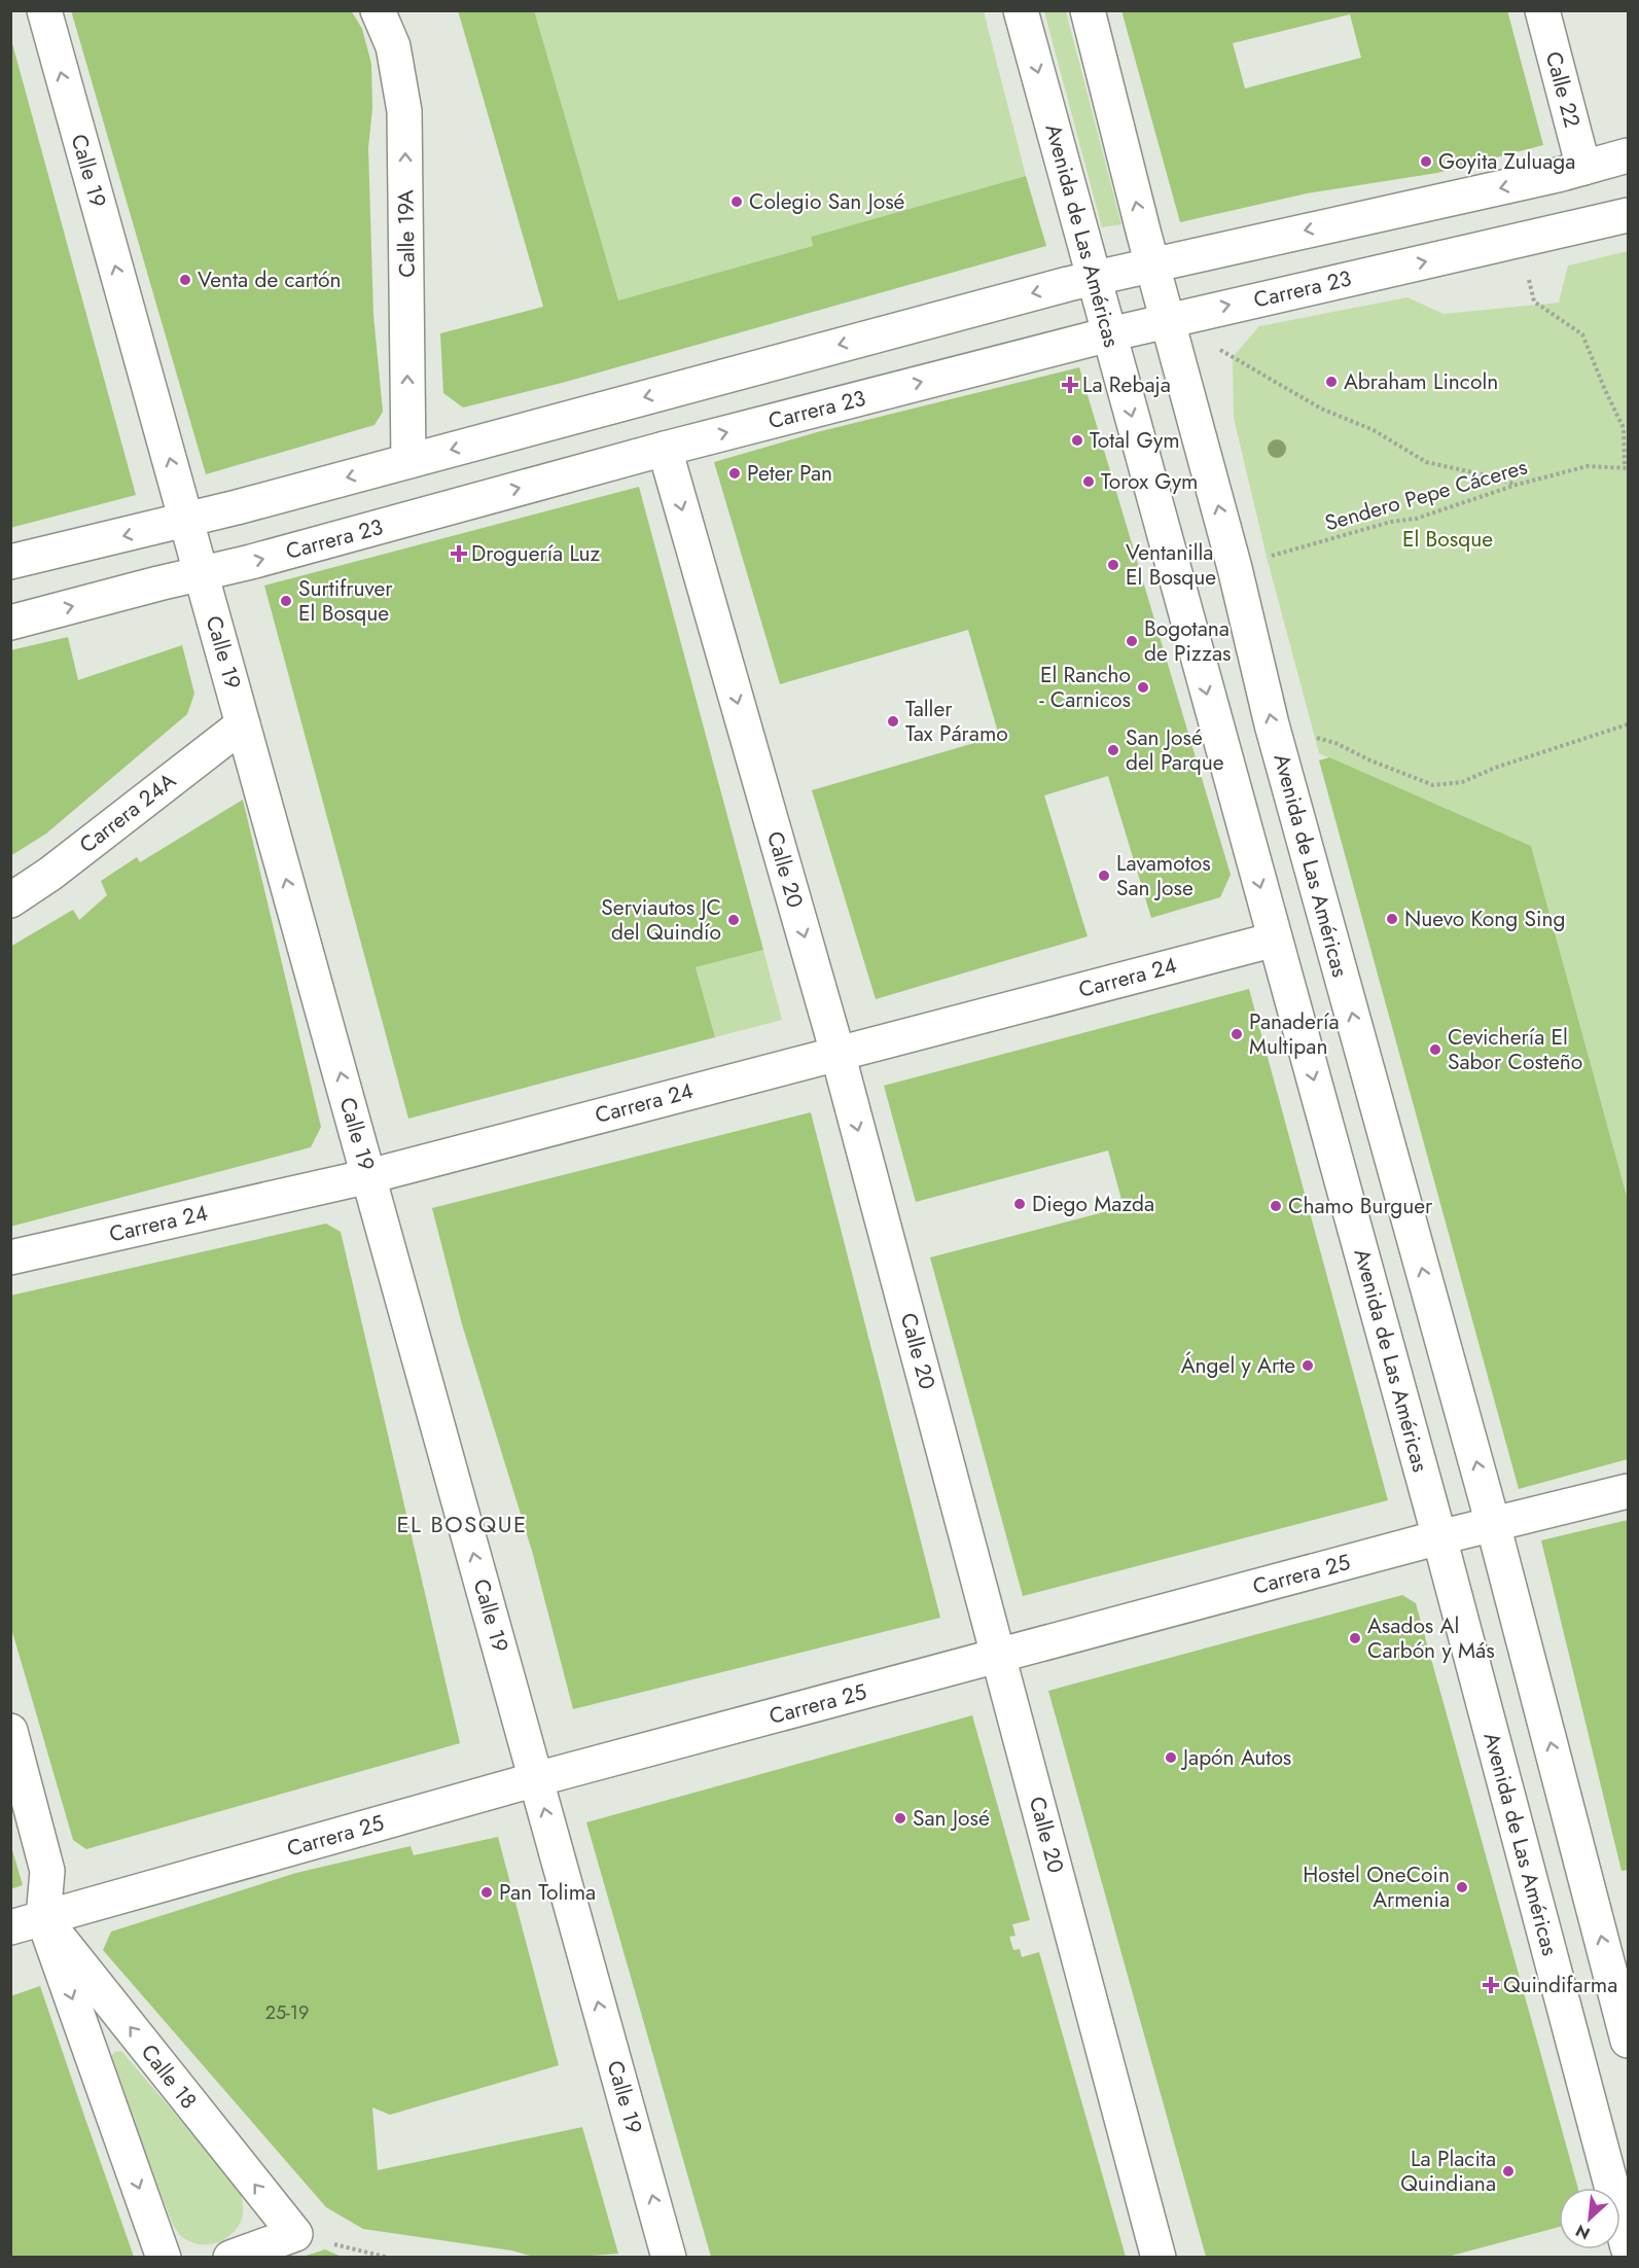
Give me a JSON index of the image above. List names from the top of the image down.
{
  "streets": {
    "street": [
      "Calle 22",
      "Calle 19",
      "Calle 19A",
      "Avenida de Las Américas",
      "Carrera 23",
      "Carrera 24A",
      "Calle 20",
      "Carrera 24",
      "Carrera 25",
      "Calle 18"
    ],
    "path": ["Sendero Pepe Cáceres"]
  },
  "crossings": [
    ["Calle 19", "Carrera 23"],
    ["Calle 19", "Carrera 24A"],
    ["Calle 19", "Carrera 24"],
    ["Calle 19", "Carrera 25"],
    ["Avenida de Las Américas", "Carrera 23"],
    ["Avenida de Las Américas", "Sendero Pepe Cáceres"],
    ["Avenida de Las Américas", "Carrera 24"],
    ["Avenida de Las Américas", "Carrera 25"],
    ["Carrera 23", "Calle 20"],
    ["Calle 20", "Carrera 24"],
    ["Calle 20", "Carrera 25"],
    ["Carrera 25", "Calle 18"]
  ],
  "one_way": ["Calle 19", "Calle 19A", "Calle 20"],
  "districts": ["EL BOSQUE"],
  "parks": ["El Bosque"],
  "places": {
    "other": [
      "Goyita Zuluaga",
      "Colegio San José",
      "Venta de cartón",
      "Abraham Lincoln",
      "Total Gym",
      "Peter Pan",
      "Torox Gym",
      "Ventanilla El Bosque",
      "Surtifruver El Bosque",
      "Bogotana de Pizzas",
      "El Rancho - Carnicos",
      "Taller Tax Páramo",
      "San José del Parque",
      "Lavamotos San Jose",
      "Nuevo Kong Sing",
      "Serviautos JC del Quindío",
      "Panadería Multipan",
      "Cevichería El Sabor Costeño",
      "Diego Mazda",
      "Chamo Burguer",
      "Ángel y Arte",
      "Asados Al Carbón y Más",
      "Japón Autos",
      "San José",
      "Hostel OneCoin Armenia",
      "Pan Tolima",
      "La Placita Quindiana"
    ],
    "health": ["La Rebaja", "Droguería Luz", "Quindifarma"]
  },
  "house_numbers": ["25-19"],
  "north": "bottom left"
}
